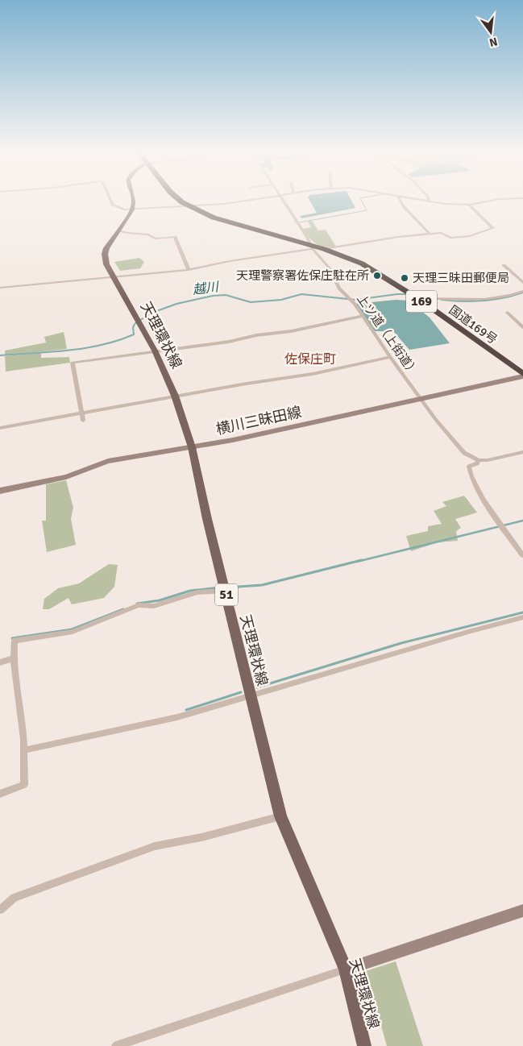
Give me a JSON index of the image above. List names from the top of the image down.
{
  "streets": {
    "highway": ["169", "国道169号"],
    "main road": ["天理環状線", "横川三昧田線", "51"],
    "street": ["上ツ道（上街道）"]
  },
  "crossings": [
    ["国道169号", "上ツ道（上街道）"],
    ["国道169号", "横川三昧田線"],
    ["天理環状線", "横川三昧田線"],
    ["上ツ道（上街道）", "横川三昧田線"]
  ],
  "districts": ["佐保庄町"],
  "water": ["越川"],
  "places": ["天理警察署佐保庄駐在所", "天理三昧田郵便局"],
  "north": "bottom"
}
